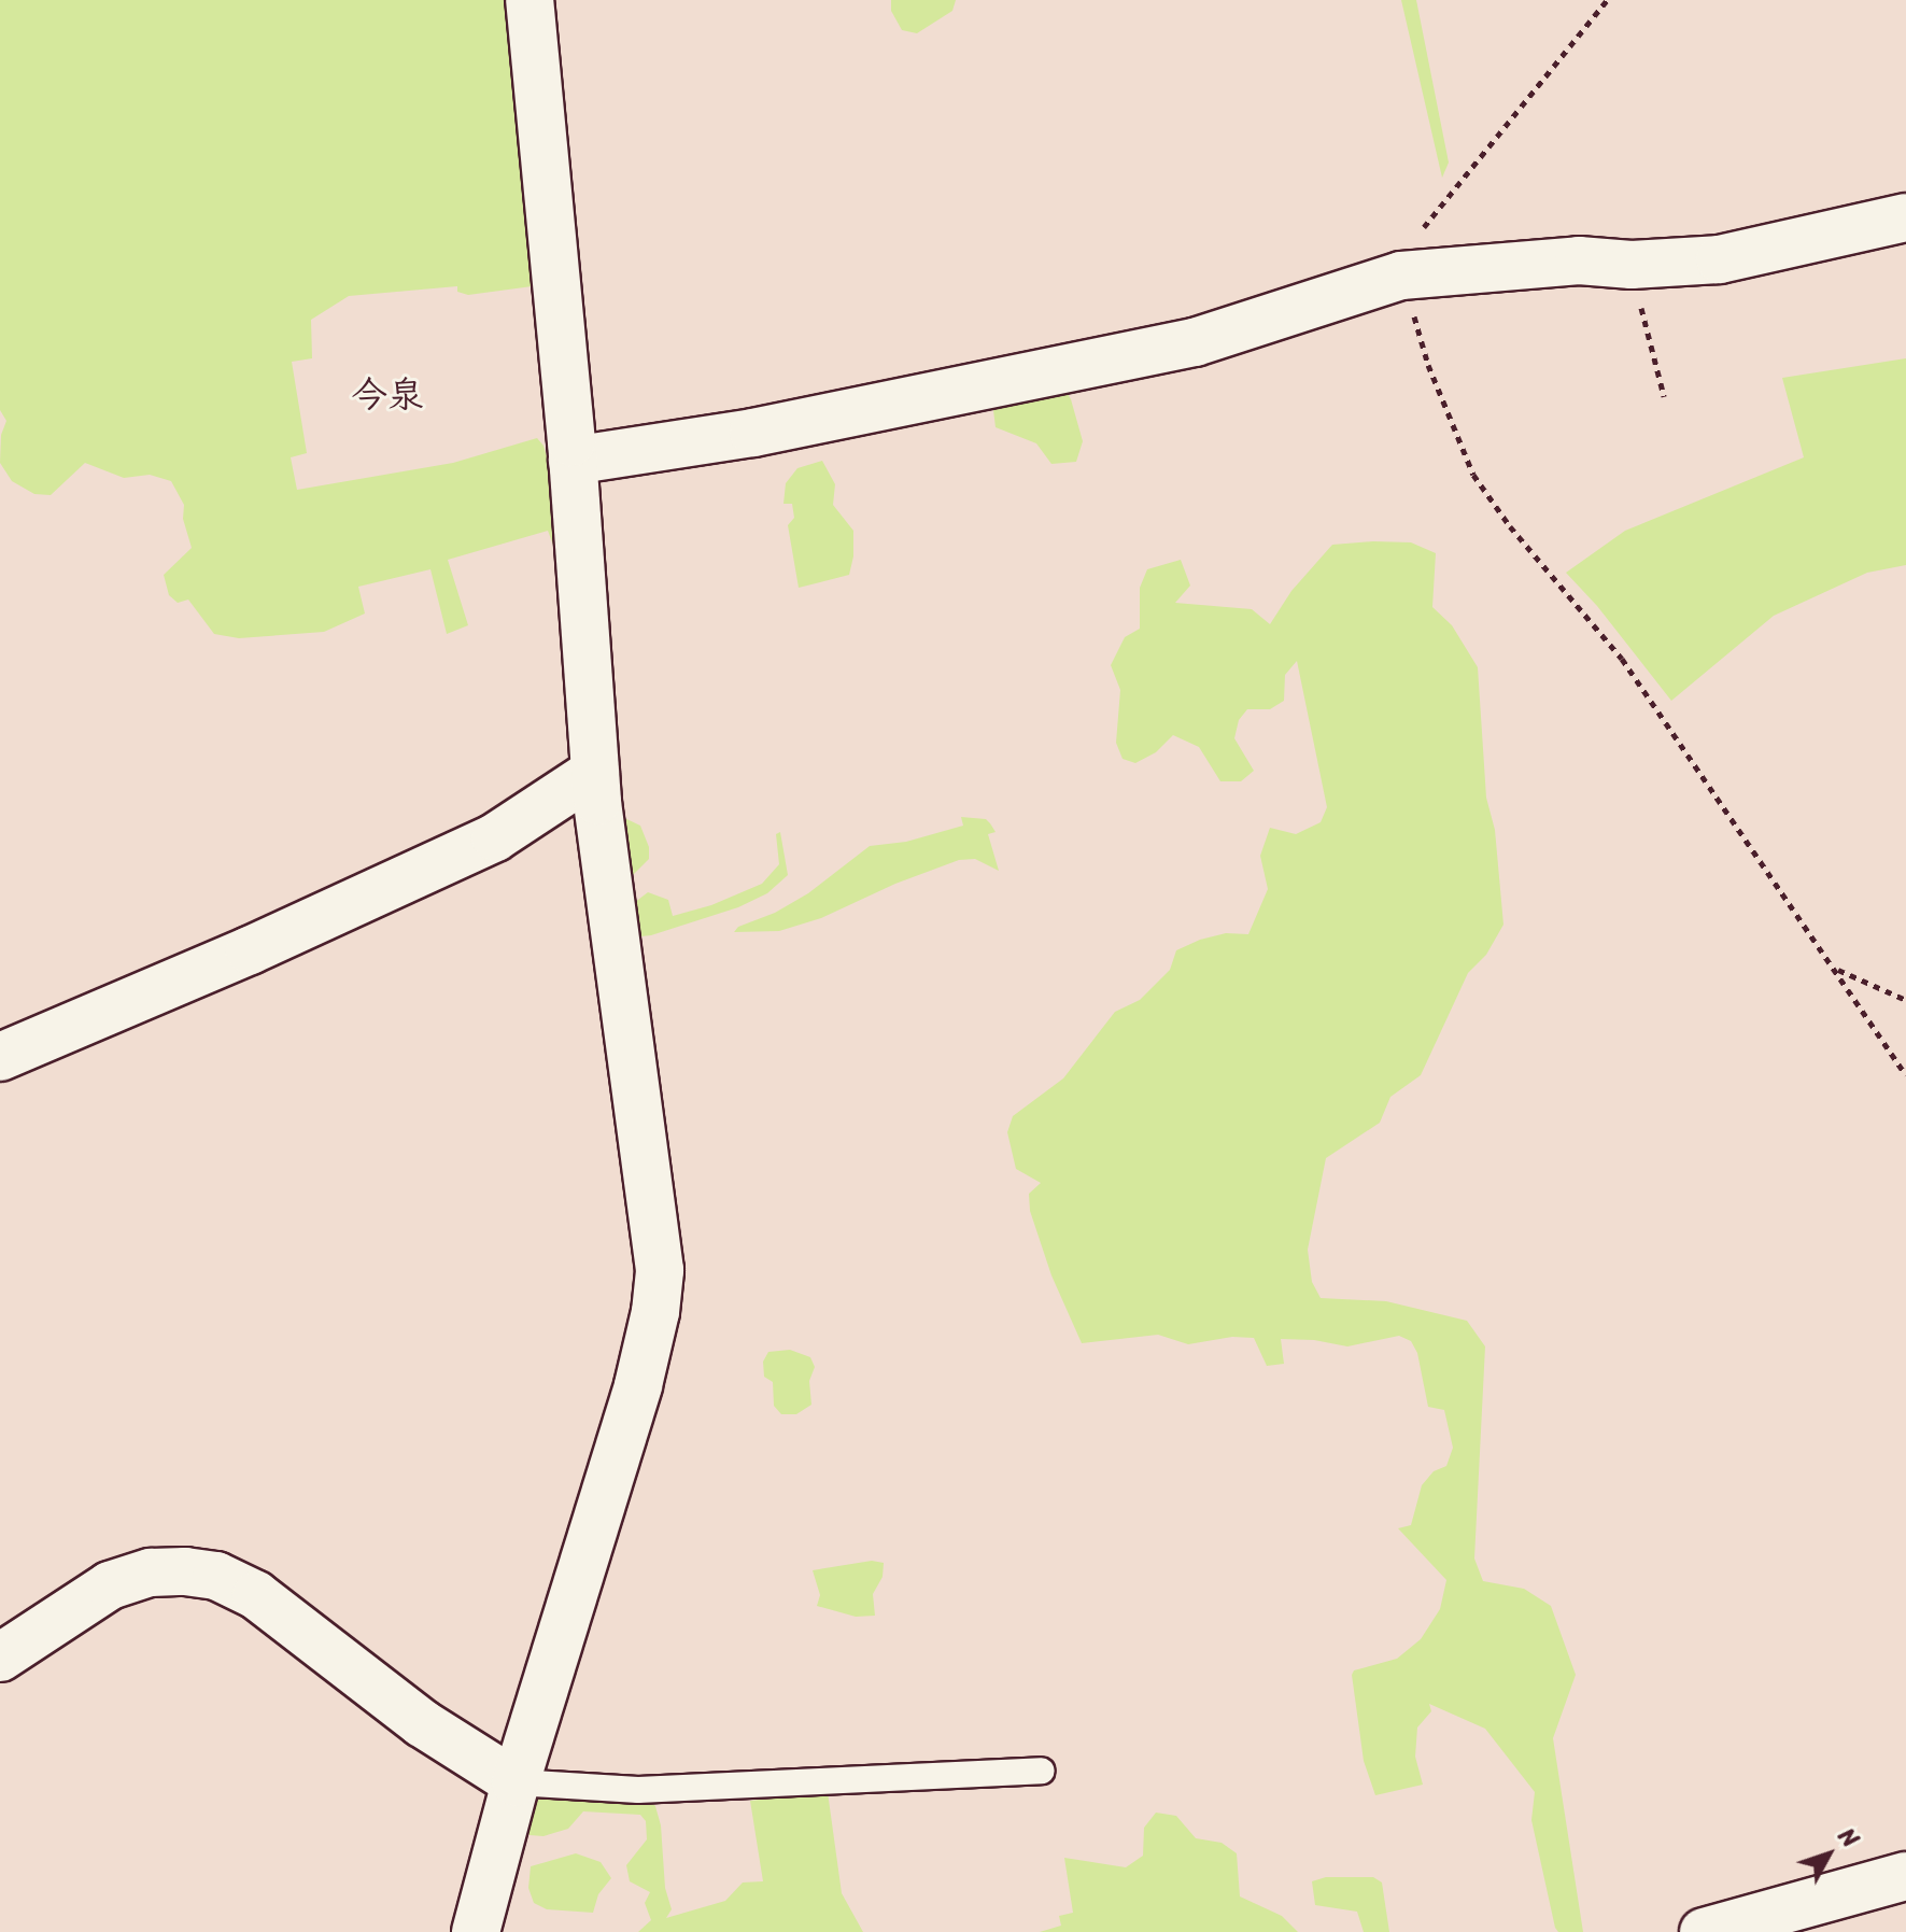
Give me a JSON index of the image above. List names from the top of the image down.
{
  "districts": ["今泉"],
  "north": "top right"
}
